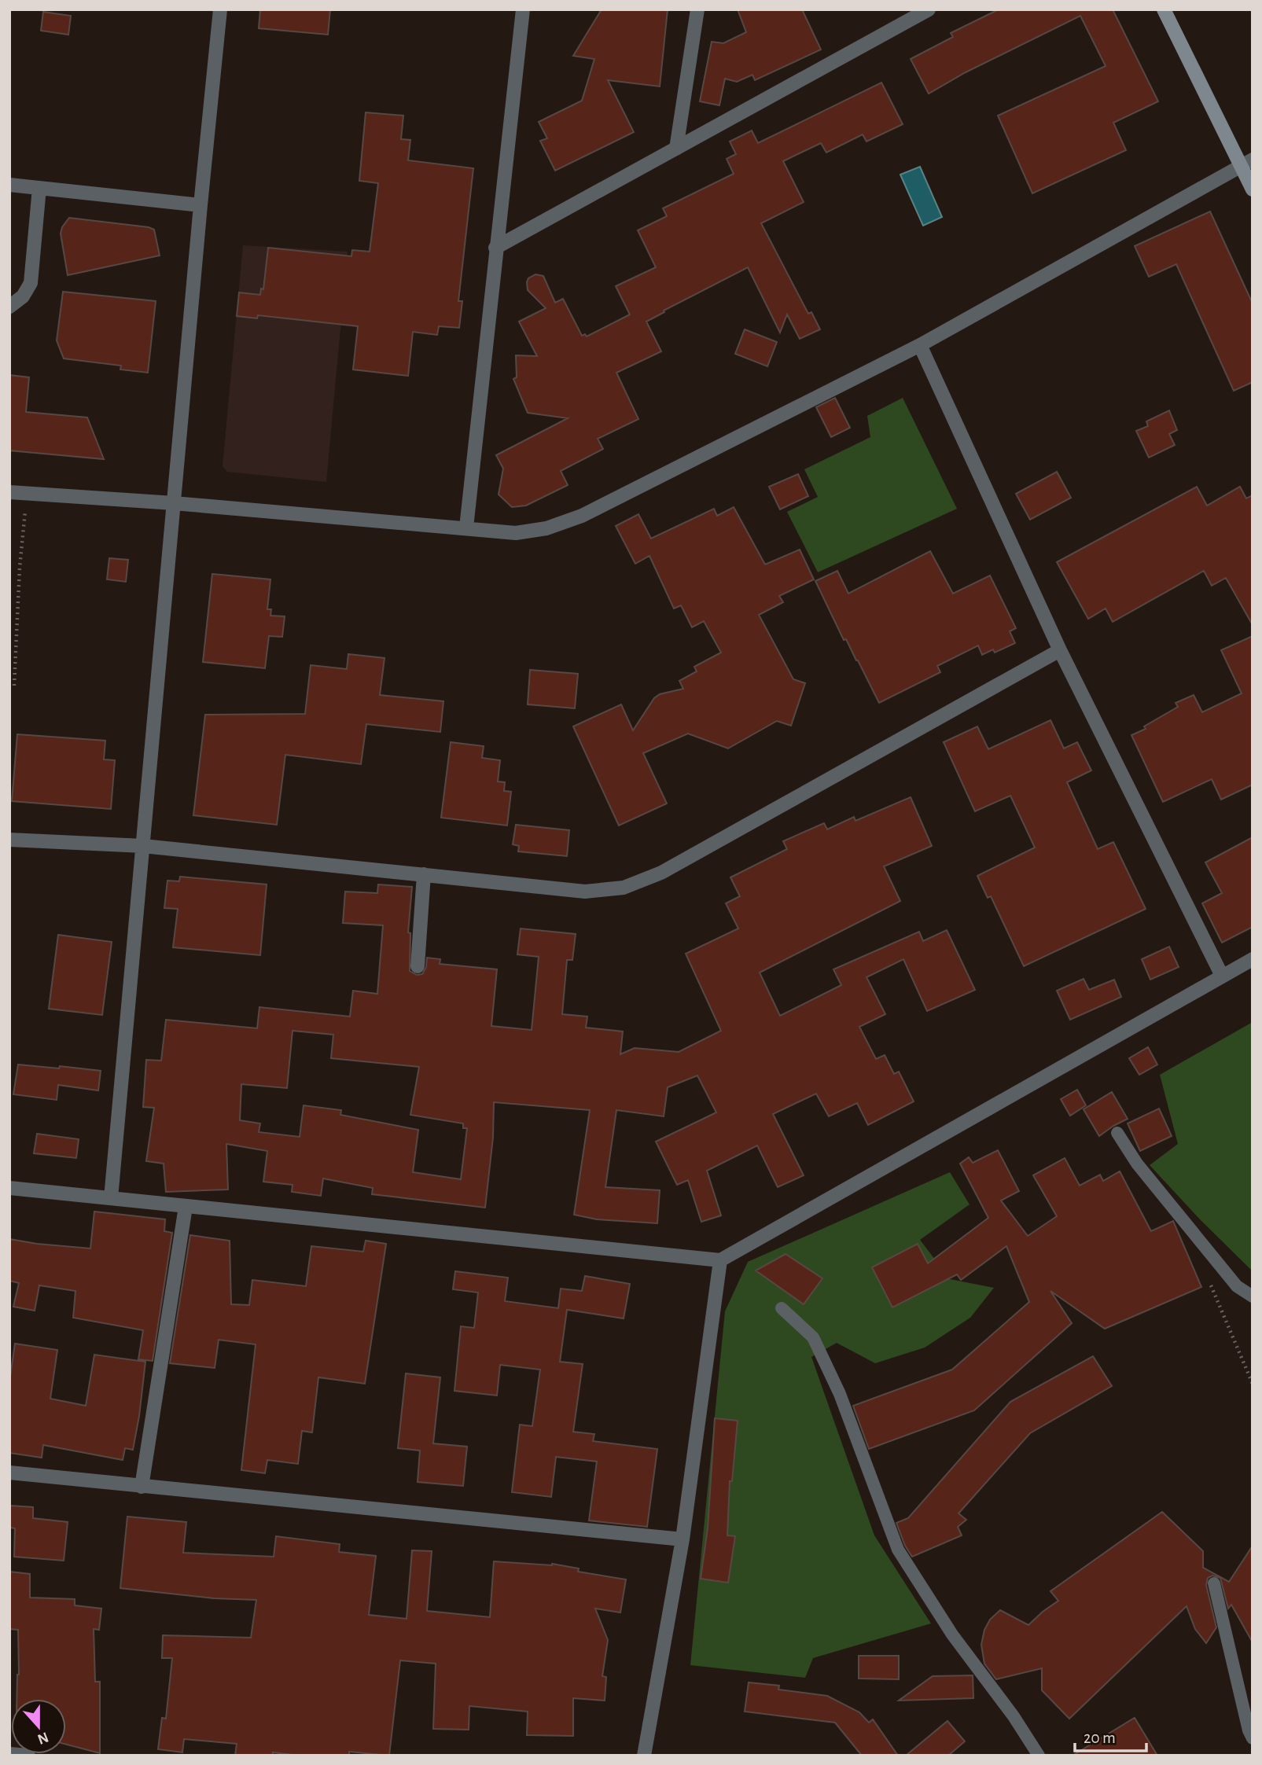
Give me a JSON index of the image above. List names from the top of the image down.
{
  "scale_bar": "20 m",
  "north": "bottom"
}
